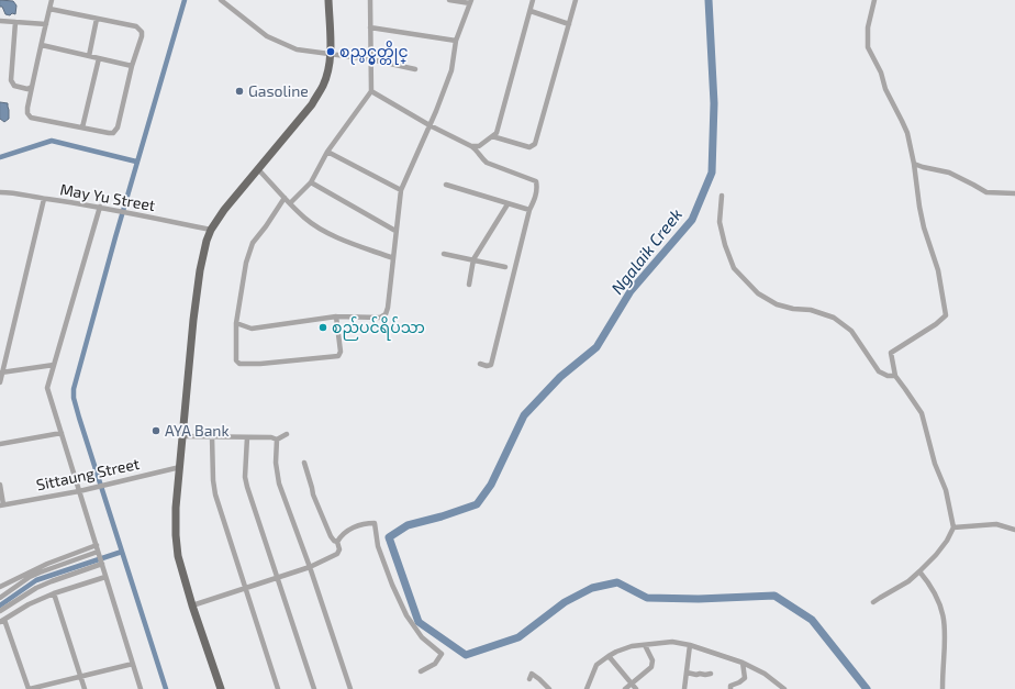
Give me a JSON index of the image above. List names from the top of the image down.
{
  "streets": {
    "street": ["May Yu Street", "Sittaung Street"]
  },
  "water": ["Ngalaik Creek"],
  "places": [
    "စည္ပင္မွတ္တိုင္",
    "Gasoline",
    "စည်ပင်ရိပ်သာ",
    "AYA Bank"
  ]
}
